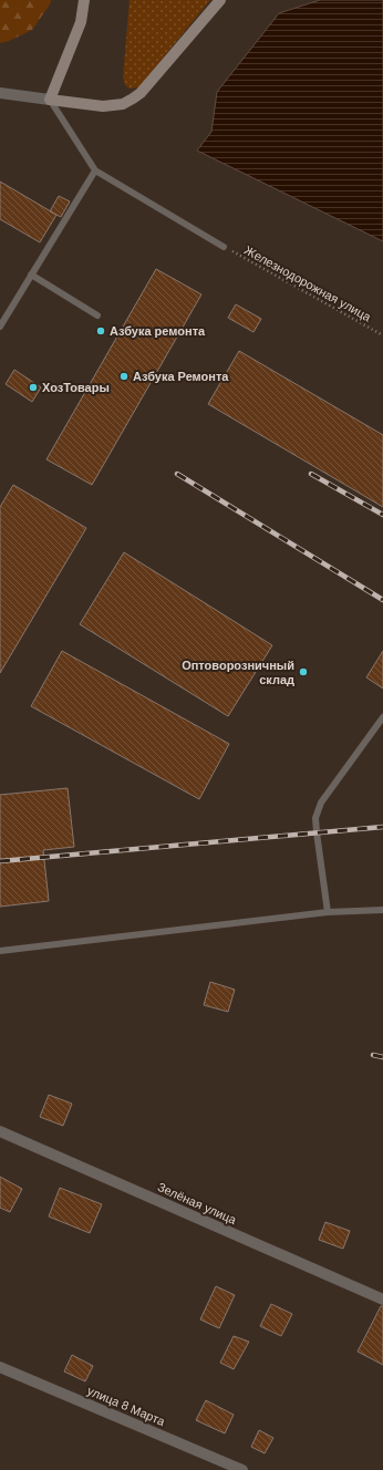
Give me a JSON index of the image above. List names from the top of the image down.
{
  "streets": {
    "street": ["Зелёная улица", "улица 8 Марта"],
    "path": ["Железнодорожная улица"]
  },
  "places": [
    "Азбука ремонта",
    "Азбука Ремонта",
    "ХозТовары",
    "Оптоворозничный склад"
  ]
}
